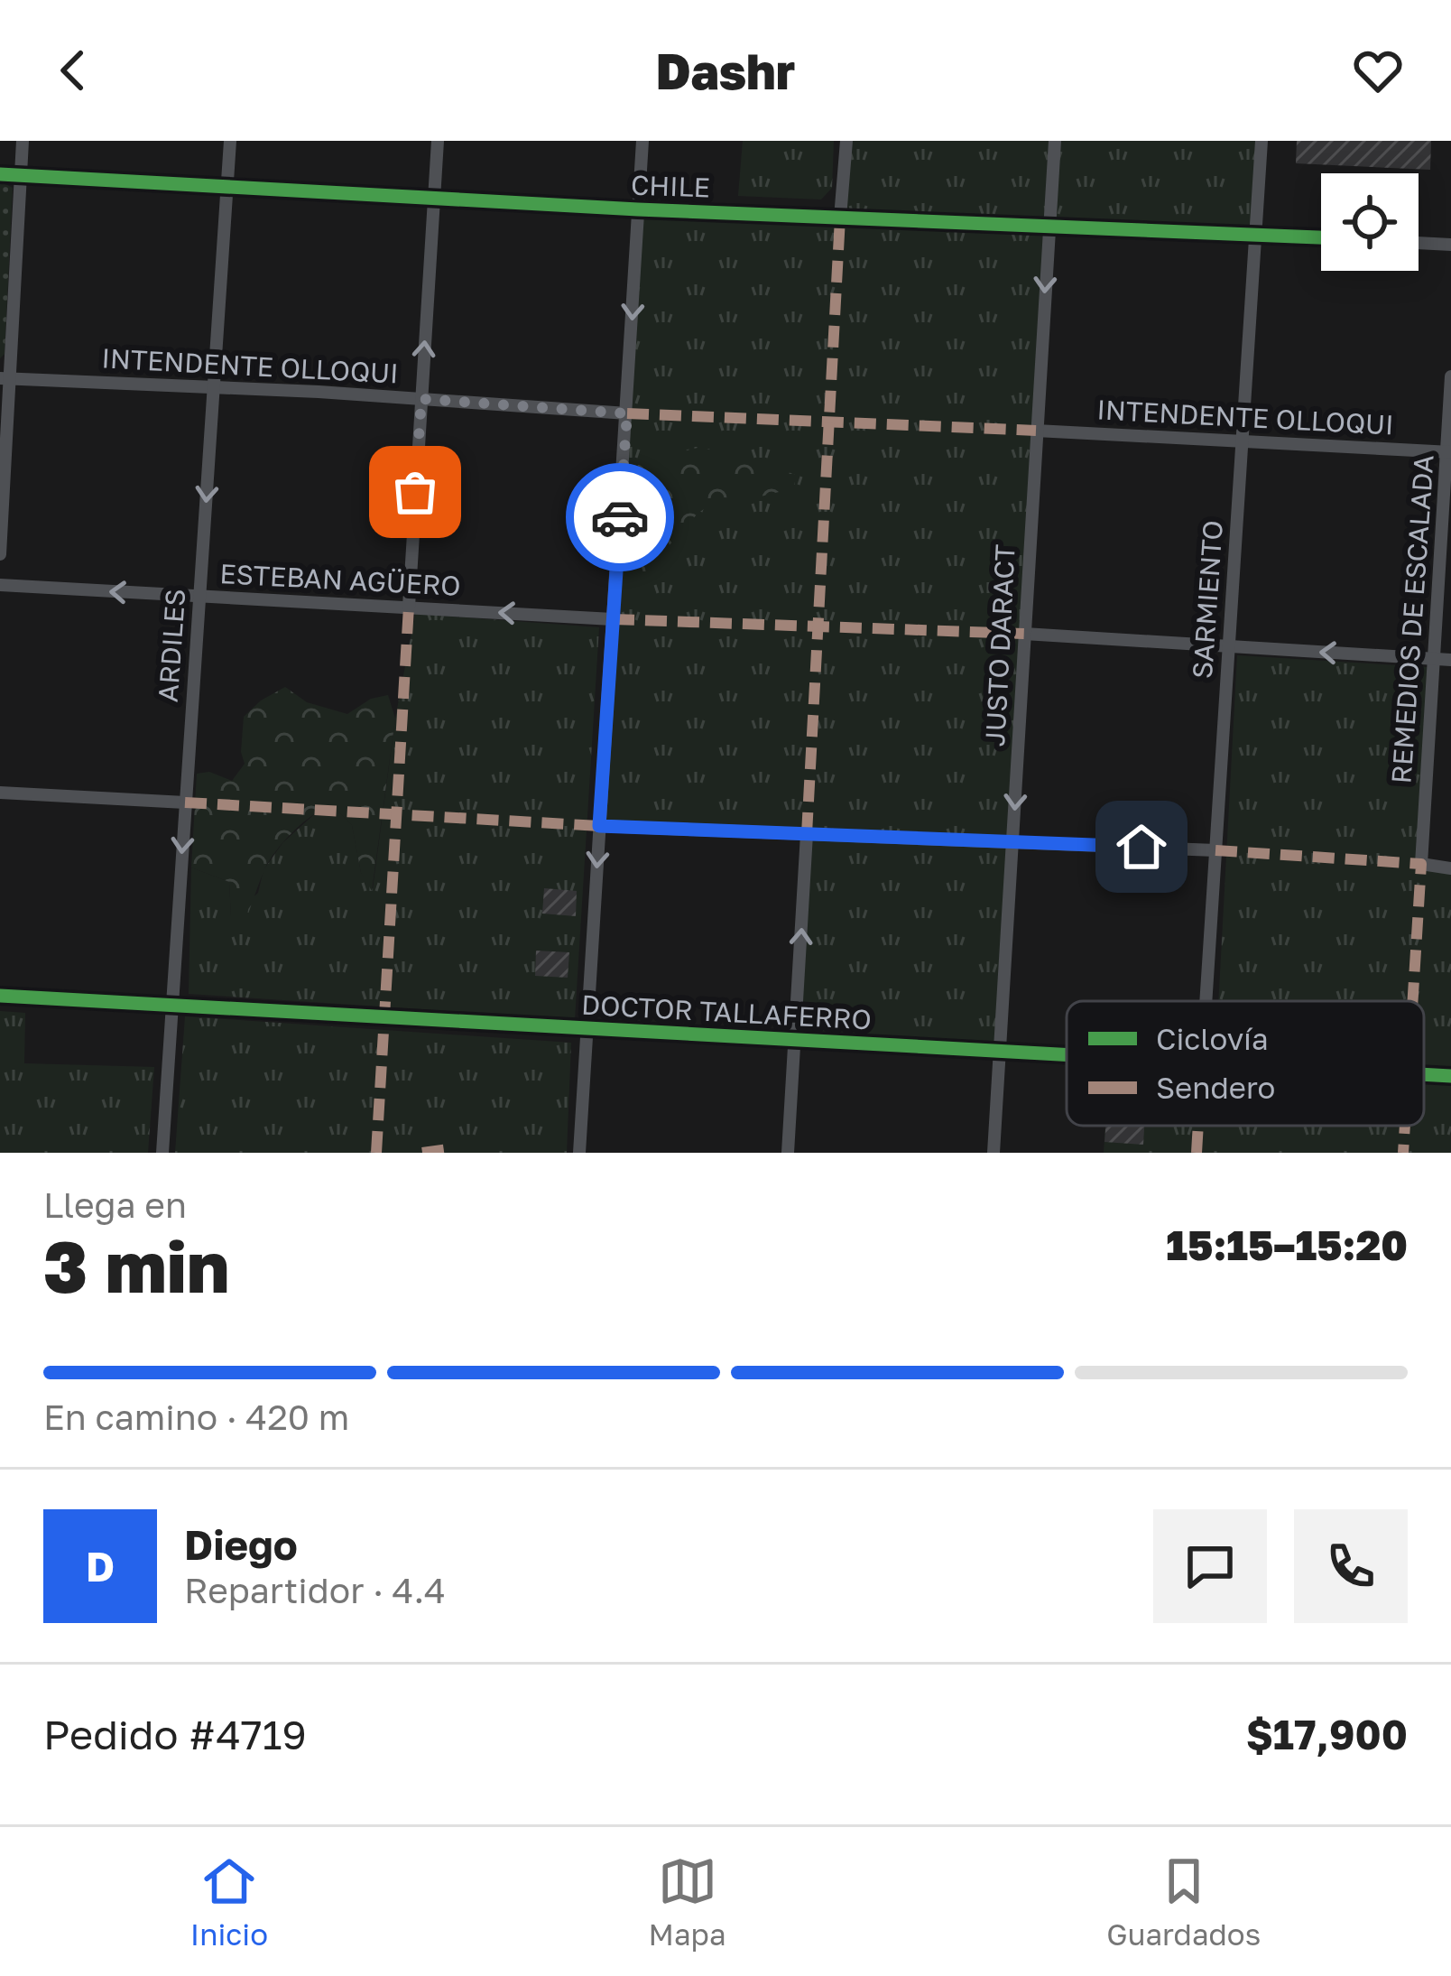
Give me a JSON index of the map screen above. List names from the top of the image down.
{
  "streets": {
    "street": [
      "CHILE",
      "INTENDENTE OLLOQUI",
      "ESTEBAN AGÜERO",
      "SARMIENTO",
      "REMEDIOS DE ESCALADA",
      "ARDILES",
      "JUSTO DARACT",
      "DOCTOR TALLAFERRO"
    ]
  },
  "crossings": [
    ["CHILE", "SARMIENTO"],
    ["CHILE", "ARDILES"],
    ["CHILE", "JUSTO DARACT"],
    ["INTENDENTE OLLOQUI", "SARMIENTO"],
    ["INTENDENTE OLLOQUI", "REMEDIOS DE ESCALADA"],
    ["INTENDENTE OLLOQUI", "ARDILES"],
    ["INTENDENTE OLLOQUI", "JUSTO DARACT"],
    ["ESTEBAN AGÜERO", "ARDILES"],
    ["ARDILES", "DOCTOR TALLAFERRO"],
    ["JUSTO DARACT", "DOCTOR TALLAFERRO"]
  ],
  "one_way": ["ESTEBAN AGÜERO", "ARDILES", "JUSTO DARACT"],
  "legend": ["Ciclovía", "Sendero"],
  "page": {
    "header": "Dashr",
    "heading": ["3 min", "Llega en", "15:15–15:20"],
    "panel": [
      "Diego",
      "Repartidor · 4.4",
      "Pedido #4719",
      "$17,900"
    ],
    "bar": "En camino · 420 m",
    "round": "D",
    "tabs": ["Inicio", "Mapa", "Guardados"]
  }
}
